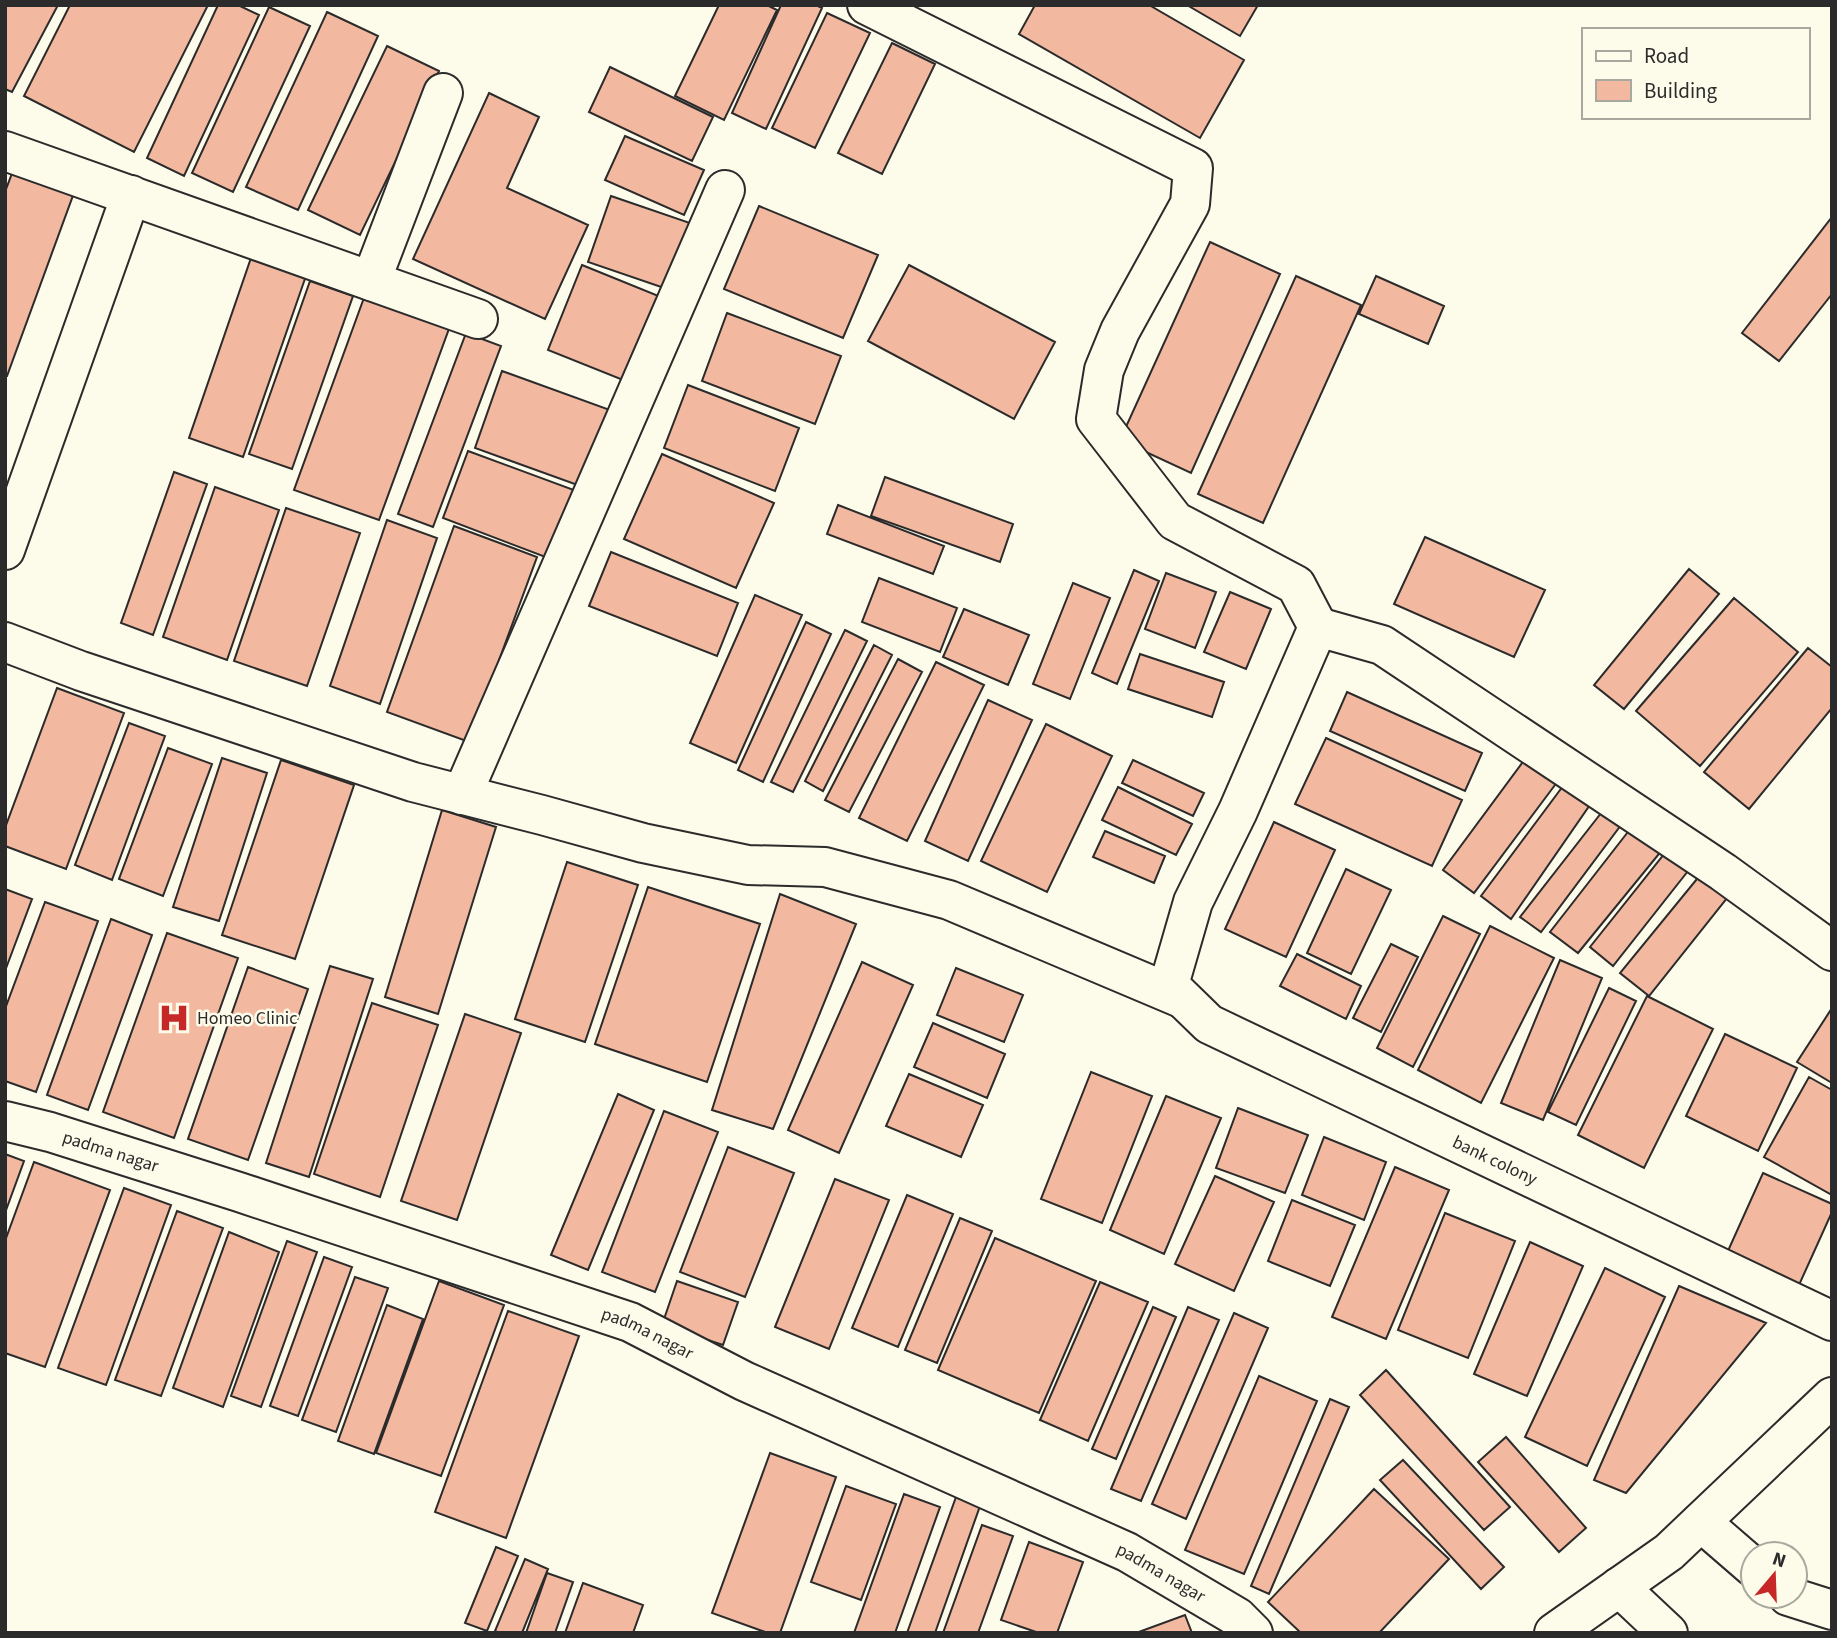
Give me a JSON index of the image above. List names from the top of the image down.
{
  "streets": {
    "street": ["padma nagar", "bank colony"]
  },
  "places": {
    "hospital": ["Homeo Clinic"]
  },
  "legend": ["Road", "Building"],
  "north": "top"
}
